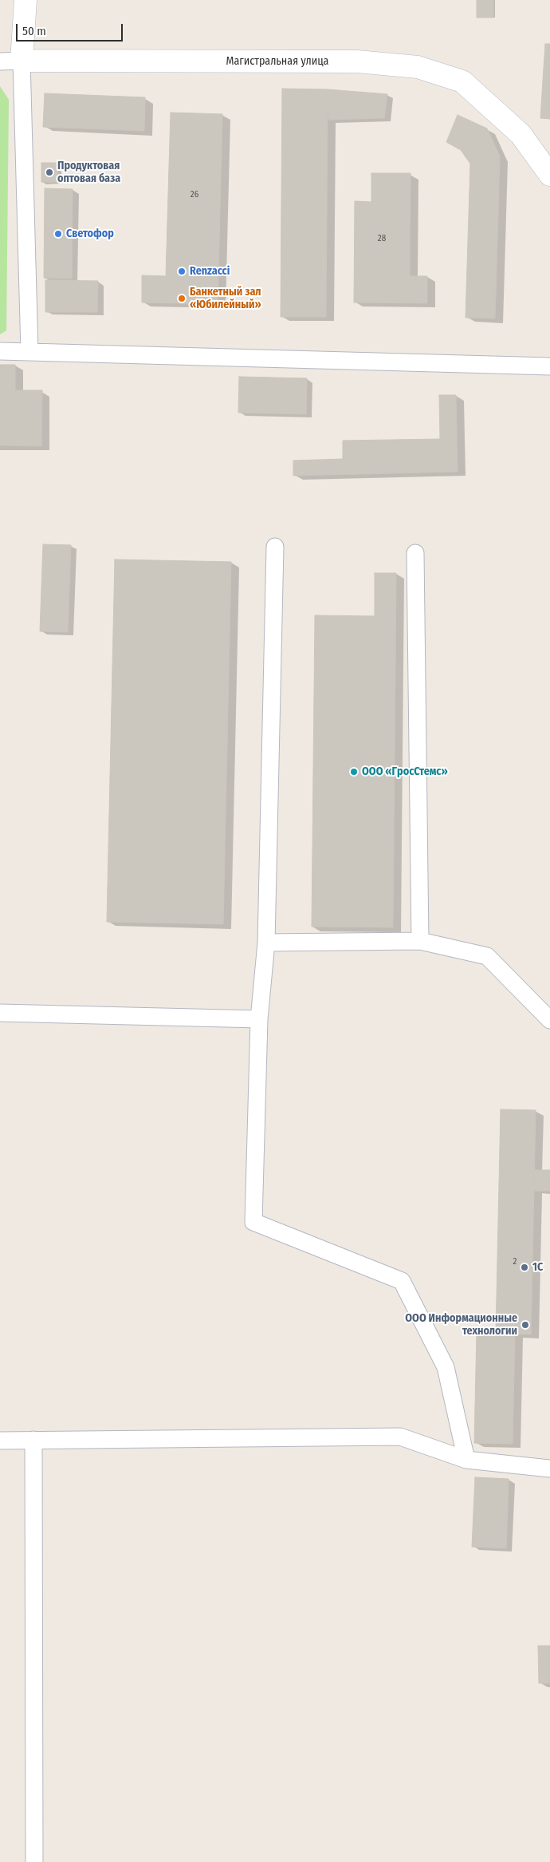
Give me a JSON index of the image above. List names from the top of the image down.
{
  "streets": {
    "main road": ["Магистральная улица"]
  },
  "places": [
    "Продуктовая оптовая база",
    "Светофор",
    "Renzacci",
    "Банкетный зал «Юбилейный»",
    "ООО «ГросСтемс»",
    "1С",
    "ООО Информационные технологии"
  ],
  "house_numbers": ["26", "28", "2"],
  "scale_bar": "50 m"
}
